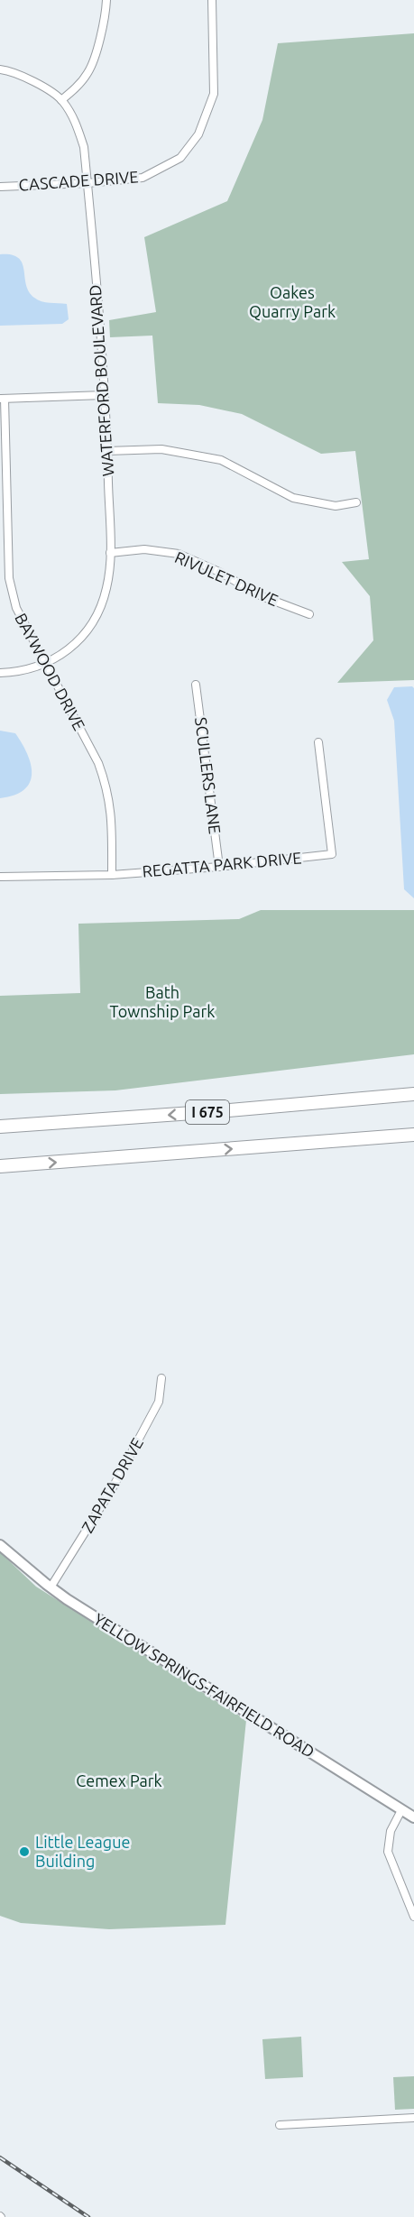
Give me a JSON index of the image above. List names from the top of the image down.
{
  "streets": {
    "highway": ["I 675"],
    "main road": ["YELLOW SPRINGS-FAIRFIELD ROAD"],
    "street": [
      "CASCADE DRIVE",
      "WATERFORD BOULEVARD",
      "RIVULET DRIVE",
      "BAYWOOD DRIVE",
      "SCULLERS LANE",
      "REGATTA PARK DRIVE",
      "ZAPATA DRIVE"
    ]
  },
  "crossings": [
    ["CASCADE DRIVE", "WATERFORD BOULEVARD"],
    ["WATERFORD BOULEVARD", "RIVULET DRIVE"],
    ["WATERFORD BOULEVARD", "BAYWOOD DRIVE"],
    ["BAYWOOD DRIVE", "REGATTA PARK DRIVE"],
    ["SCULLERS LANE", "REGATTA PARK DRIVE"],
    ["ZAPATA DRIVE", "YELLOW SPRINGS-FAIRFIELD ROAD"]
  ],
  "parks": ["Oakes Quarry Park", "Bath Township Park", "Cemex Park"],
  "places": ["Little League Building"]
}
